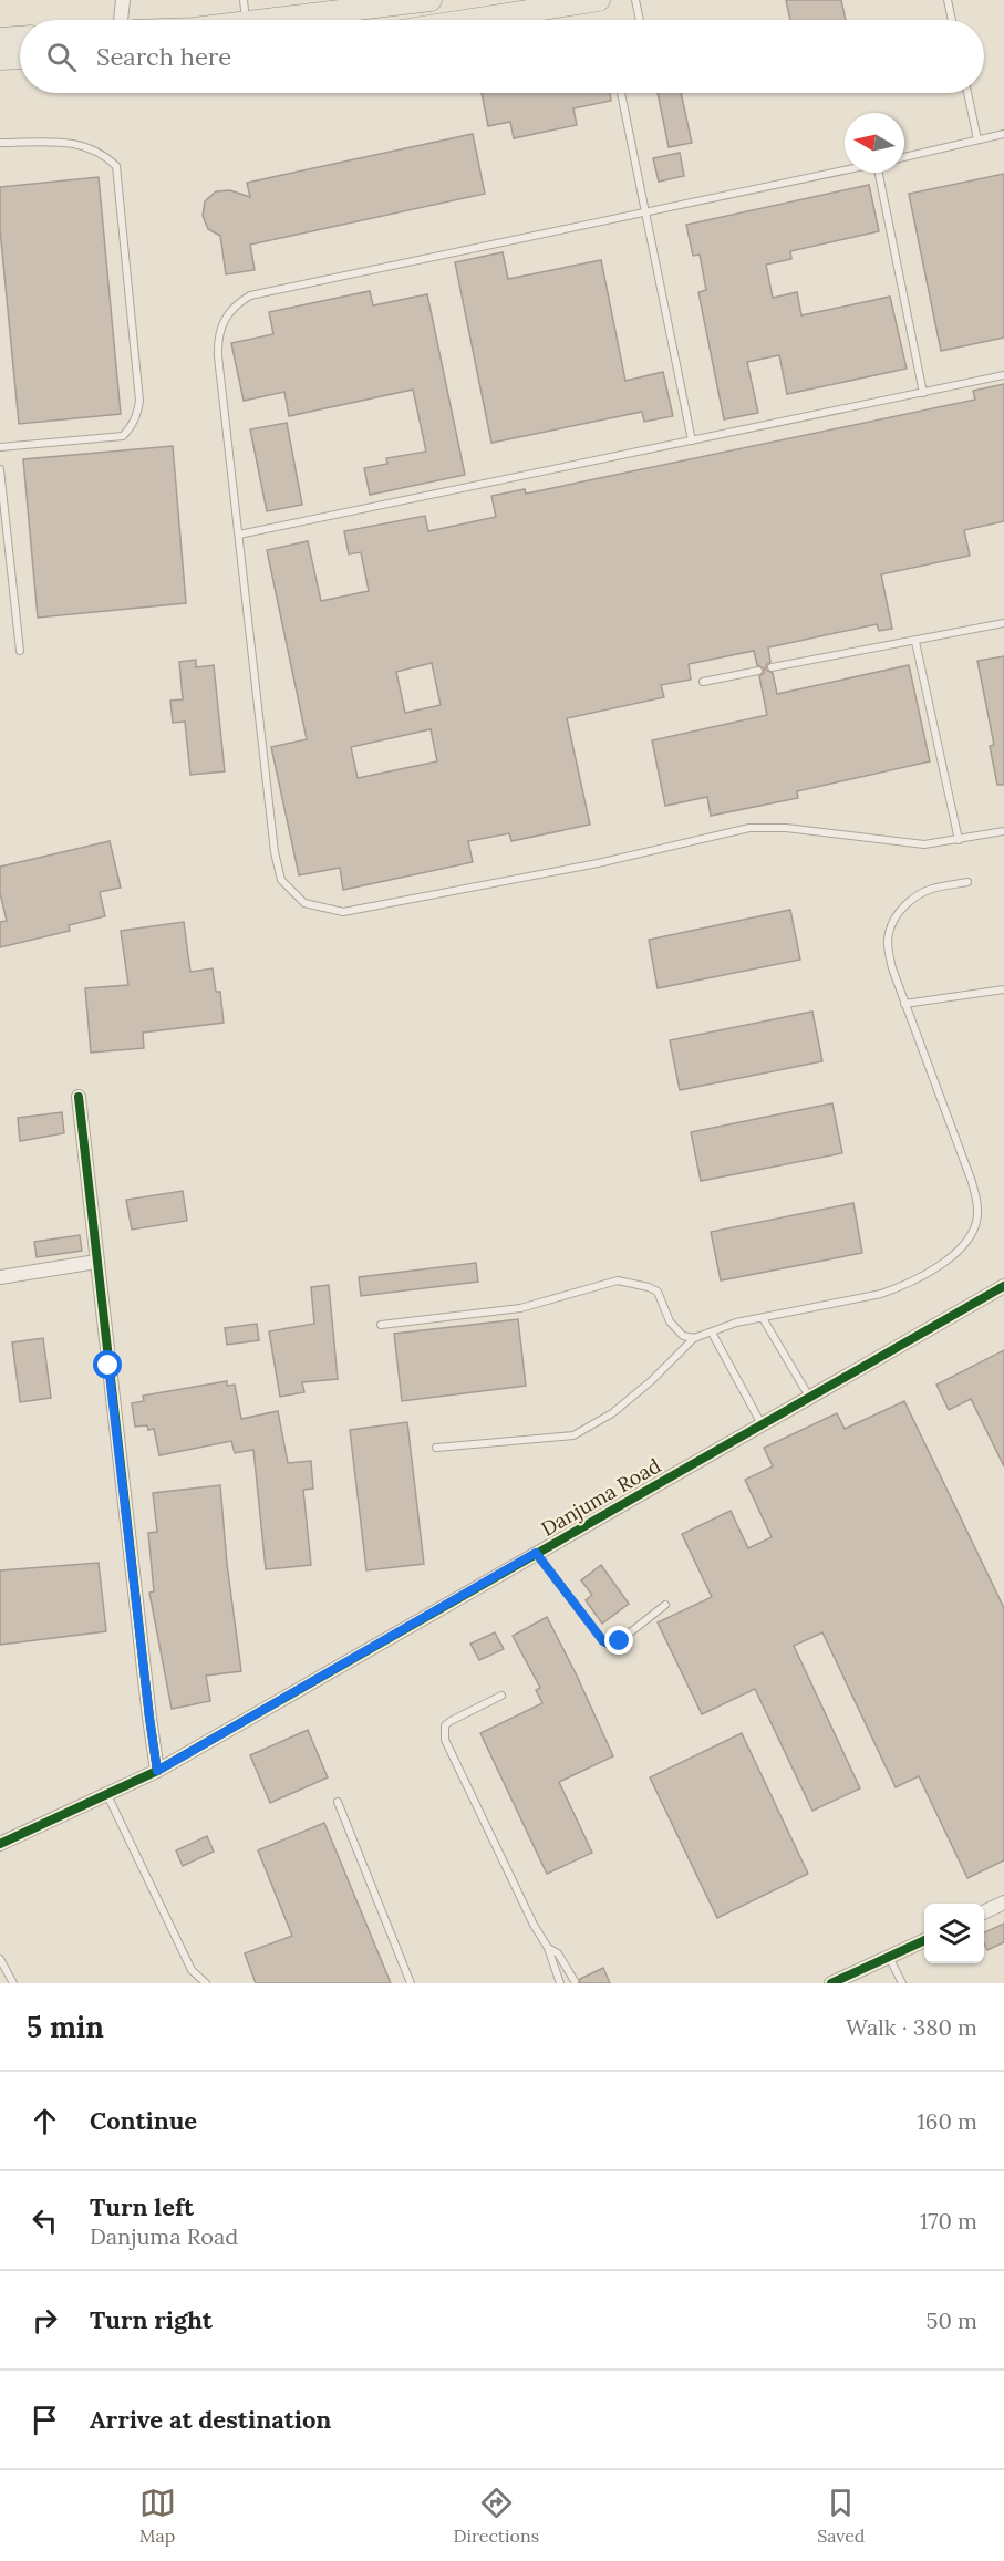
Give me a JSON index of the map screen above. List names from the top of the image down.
{
  "streets": {
    "street": ["Danjuma Road"]
  },
  "north": "left",
  "page": {
    "search": "Search here",
    "heading": ["5 min", "Walk · 380 m"],
    "list": [
      ["Continue", "160 m"],
      ["Turn left", "Danjuma Road", "170 m"],
      ["Turn right", "50 m"],
      "Arrive at destination"
    ],
    "nav": ["Map", "Directions", "Saved"]
  }
}
